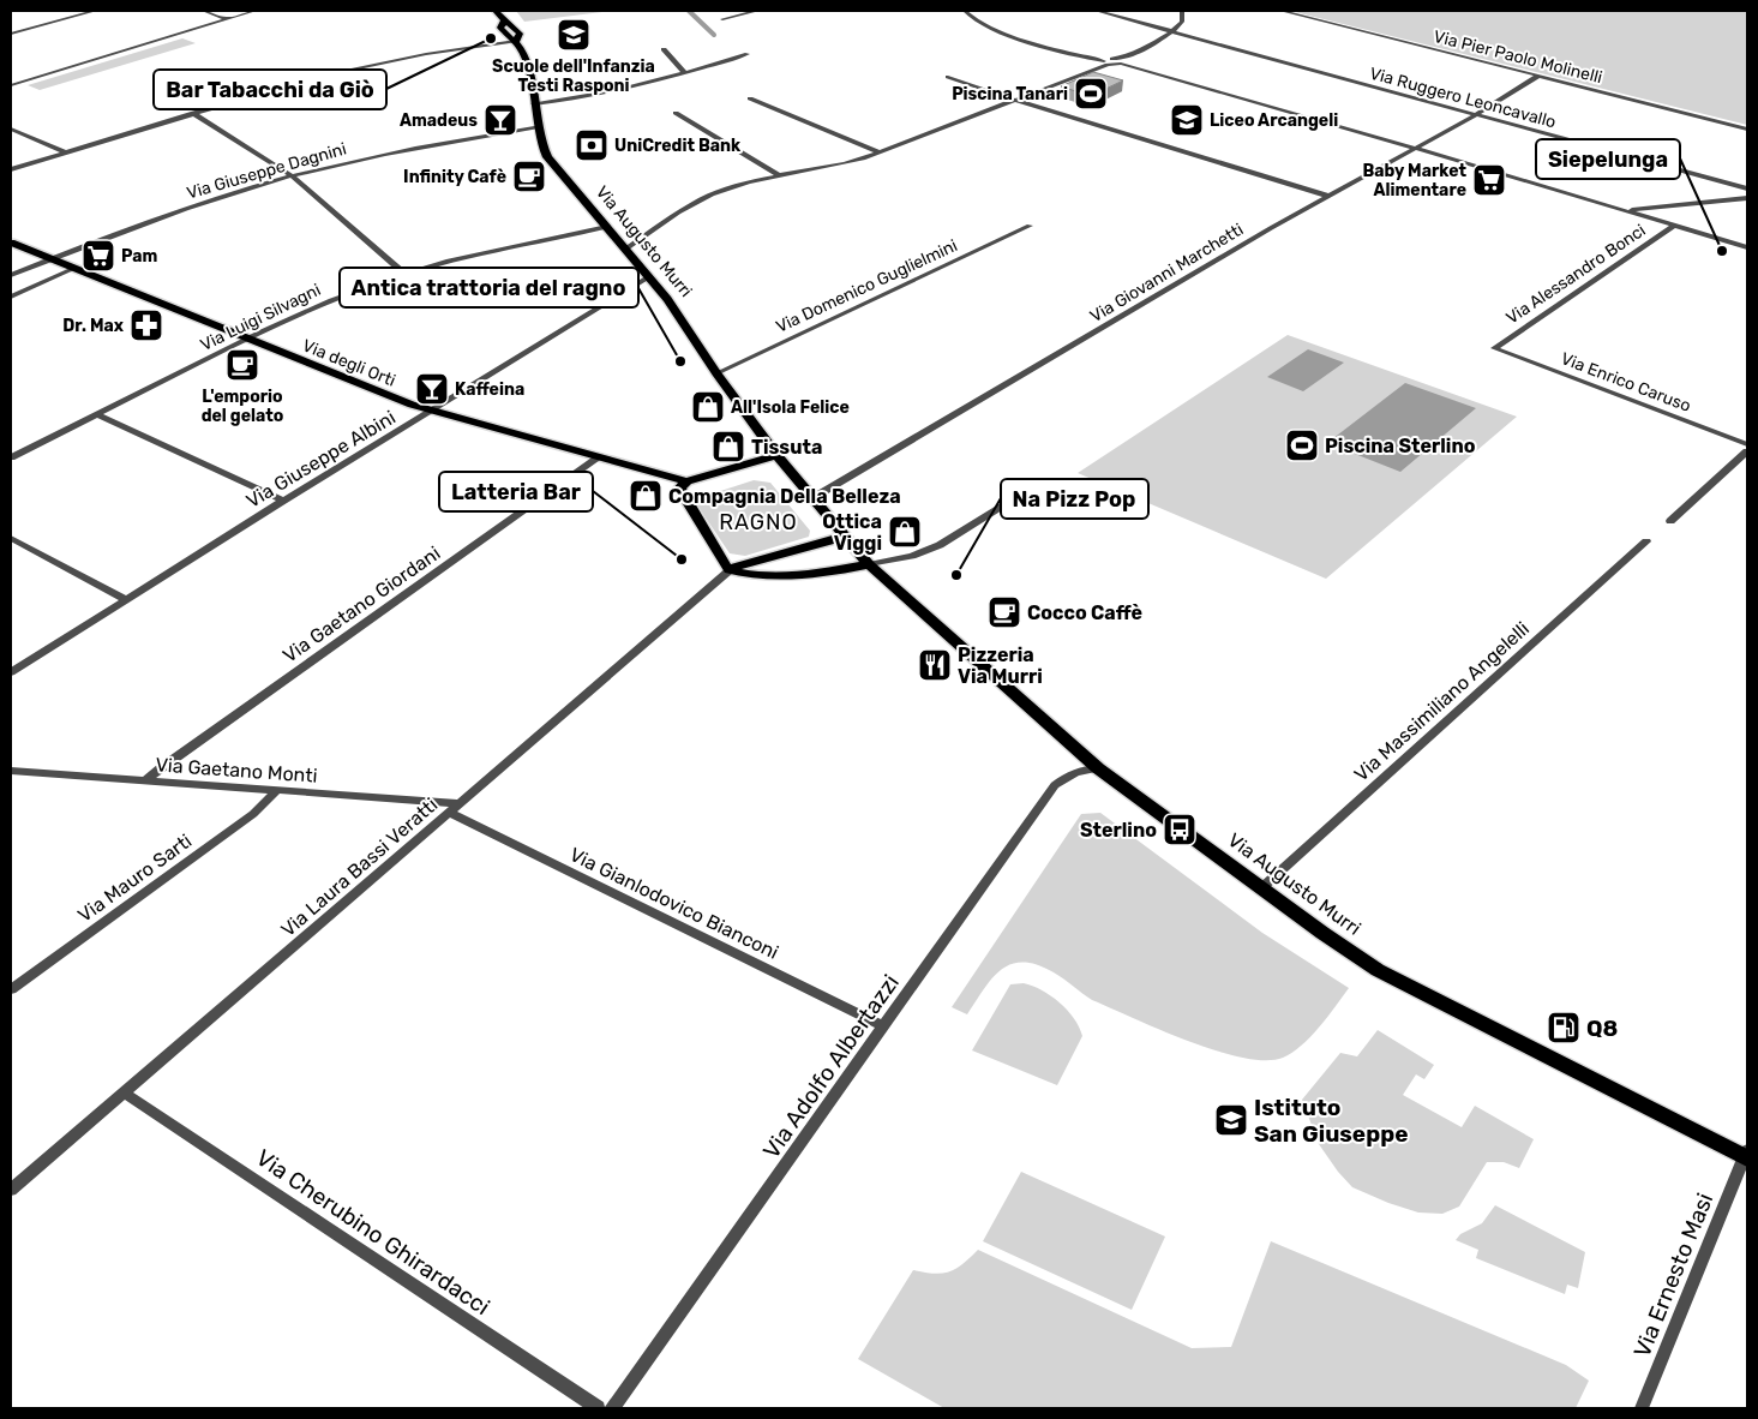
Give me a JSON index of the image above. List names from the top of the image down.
{
  "streets": {
    "main road": ["Via Augusto Murri", "Via degli Orti"],
    "street": [
      "Via Pier Paolo Molinelli",
      "Via Ruggero Leoncavallo",
      "Via Giuseppe Dagnini",
      "Via Giovanni Marchetti",
      "Via Alessandro Bonci",
      "Via Domenico Guglielmini",
      "Via Luigi Silvagni",
      "Via Enrico Caruso",
      "Via Giuseppe Albini",
      "Via Gaetano Giordani",
      "Via Massimiliano Angelelli",
      "Via Gaetano Monti",
      "Via Laura Bassi Veratti",
      "Via Mauro Sarti",
      "Via Gianlodovico Bianconi",
      "Via Adolfo Albertazzi",
      "Via Cherubino Ghirardacci",
      "Via Ernesto Masi"
    ]
  },
  "crossings": [
    ["Via Pier Paolo Molinelli", "Via Giovanni Marchetti"],
    ["Via Ruggero Leoncavallo", "Via Giovanni Marchetti"],
    ["Via Giuseppe Dagnini", "Via Augusto Murri"],
    ["Via Giuseppe Dagnini", "Via degli Orti"],
    ["Via Augusto Murri", "Via Giovanni Marchetti"],
    ["Via Augusto Murri", "Via Domenico Guglielmini"],
    ["Via Augusto Murri", "Via Luigi Silvagni"],
    ["Via Augusto Murri", "Via Giuseppe Albini"],
    ["Via Augusto Murri", "Via Massimiliano Angelelli"],
    ["Via Augusto Murri", "Via Adolfo Albertazzi"],
    ["Via Augusto Murri", "Via Ernesto Masi"],
    ["Via Alessandro Bonci", "Via Enrico Caruso"],
    ["Via Luigi Silvagni", "Via degli Orti"],
    ["Via degli Orti", "Via Giuseppe Albini"],
    ["Via degli Orti", "Via Gaetano Giordani"],
    ["Via Gaetano Giordani", "Via Gaetano Monti"],
    ["Via Gaetano Monti", "Via Laura Bassi Veratti"],
    ["Via Gaetano Monti", "Via Mauro Sarti"],
    ["Via Laura Bassi Veratti", "Via Gianlodovico Bianconi"],
    ["Via Laura Bassi Veratti", "Via Cherubino Ghirardacci"],
    ["Via Gianlodovico Bianconi", "Via Adolfo Albertazzi"]
  ],
  "districts": ["RAGNO"],
  "places": {
    "school or university": ["Scuole dell'Infanzia Testi Rasponi", "Liceo Arcangeli", "Istituto San Giuseppe"],
    "other": [
      "Bar Tabacchi da Giò",
      "Siepelunga",
      "Antica trattoria del ragno",
      "Latteria Bar",
      "Na Pizz Pop"
    ],
    "sports": ["Piscina Tanari", "Piscina Sterlino"],
    "bar": ["Amadeus", "Kaffeina"],
    "bank": ["UniCredit Bank"],
    "cafe": ["Infinity Cafè", "L'emporio del gelato", "Cocco Caffè"],
    "supermarket": ["Baby Market Alimentare", "Pam"],
    "pharmacy": ["Dr. Max"],
    "shop": [
      "All'Isola Felice",
      "Tissuta",
      "Compagnia Della Belleza",
      "Ottica Viggi"
    ],
    "restaurant": ["Pizzeria Via Murri"],
    "bus stop": ["Sterlino"],
    "fuel station": ["Q8"]
  }
}
